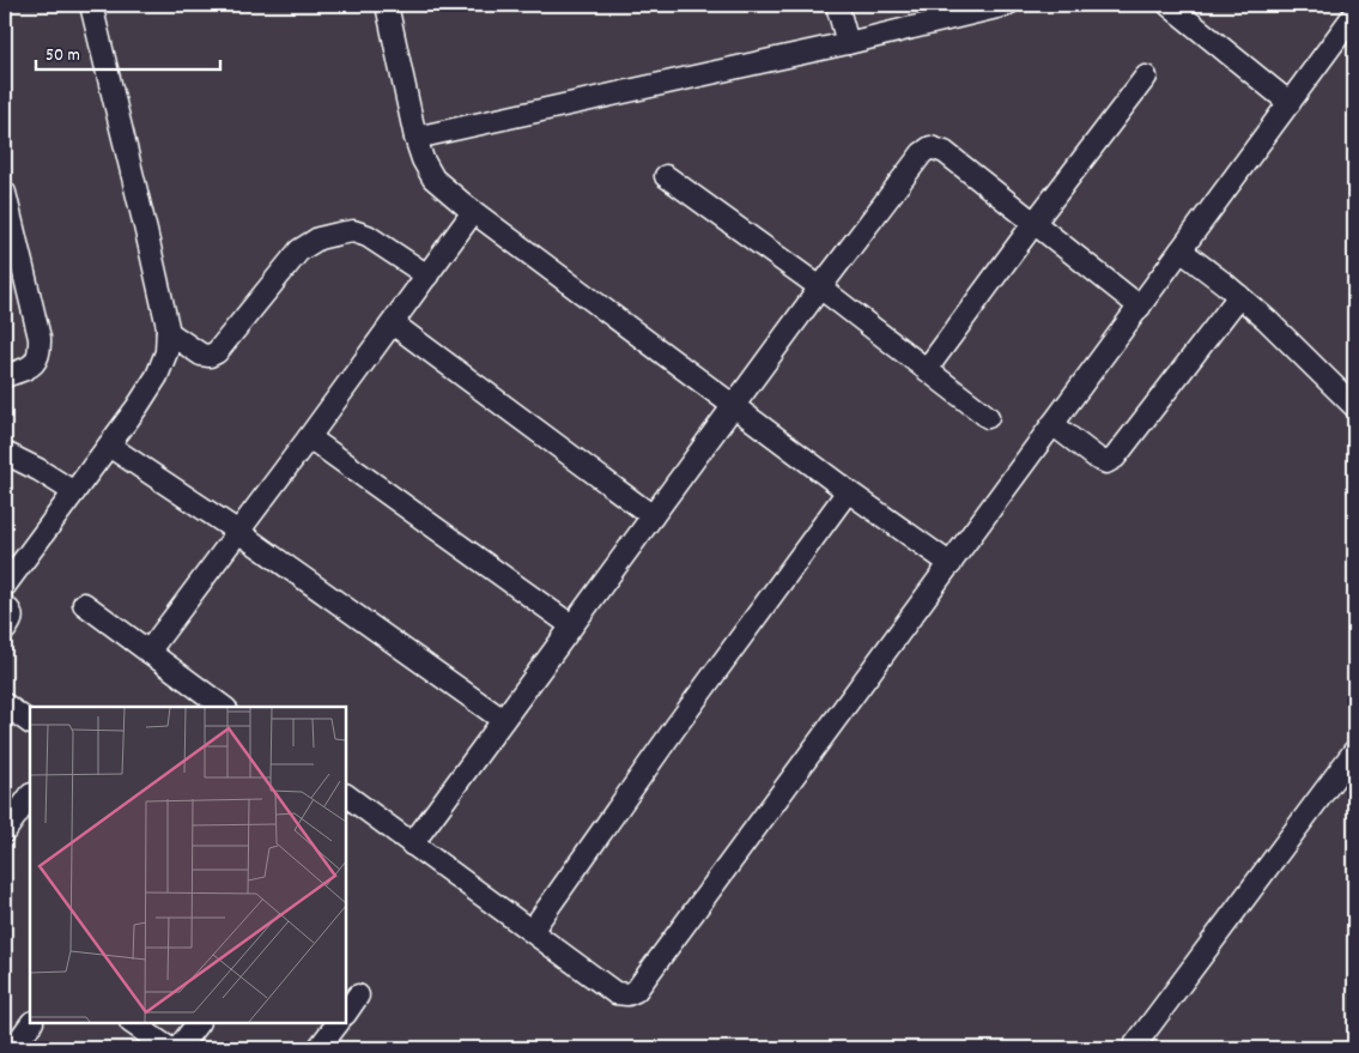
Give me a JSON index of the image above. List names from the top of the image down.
{
  "scale_bar": "50 m"
}
